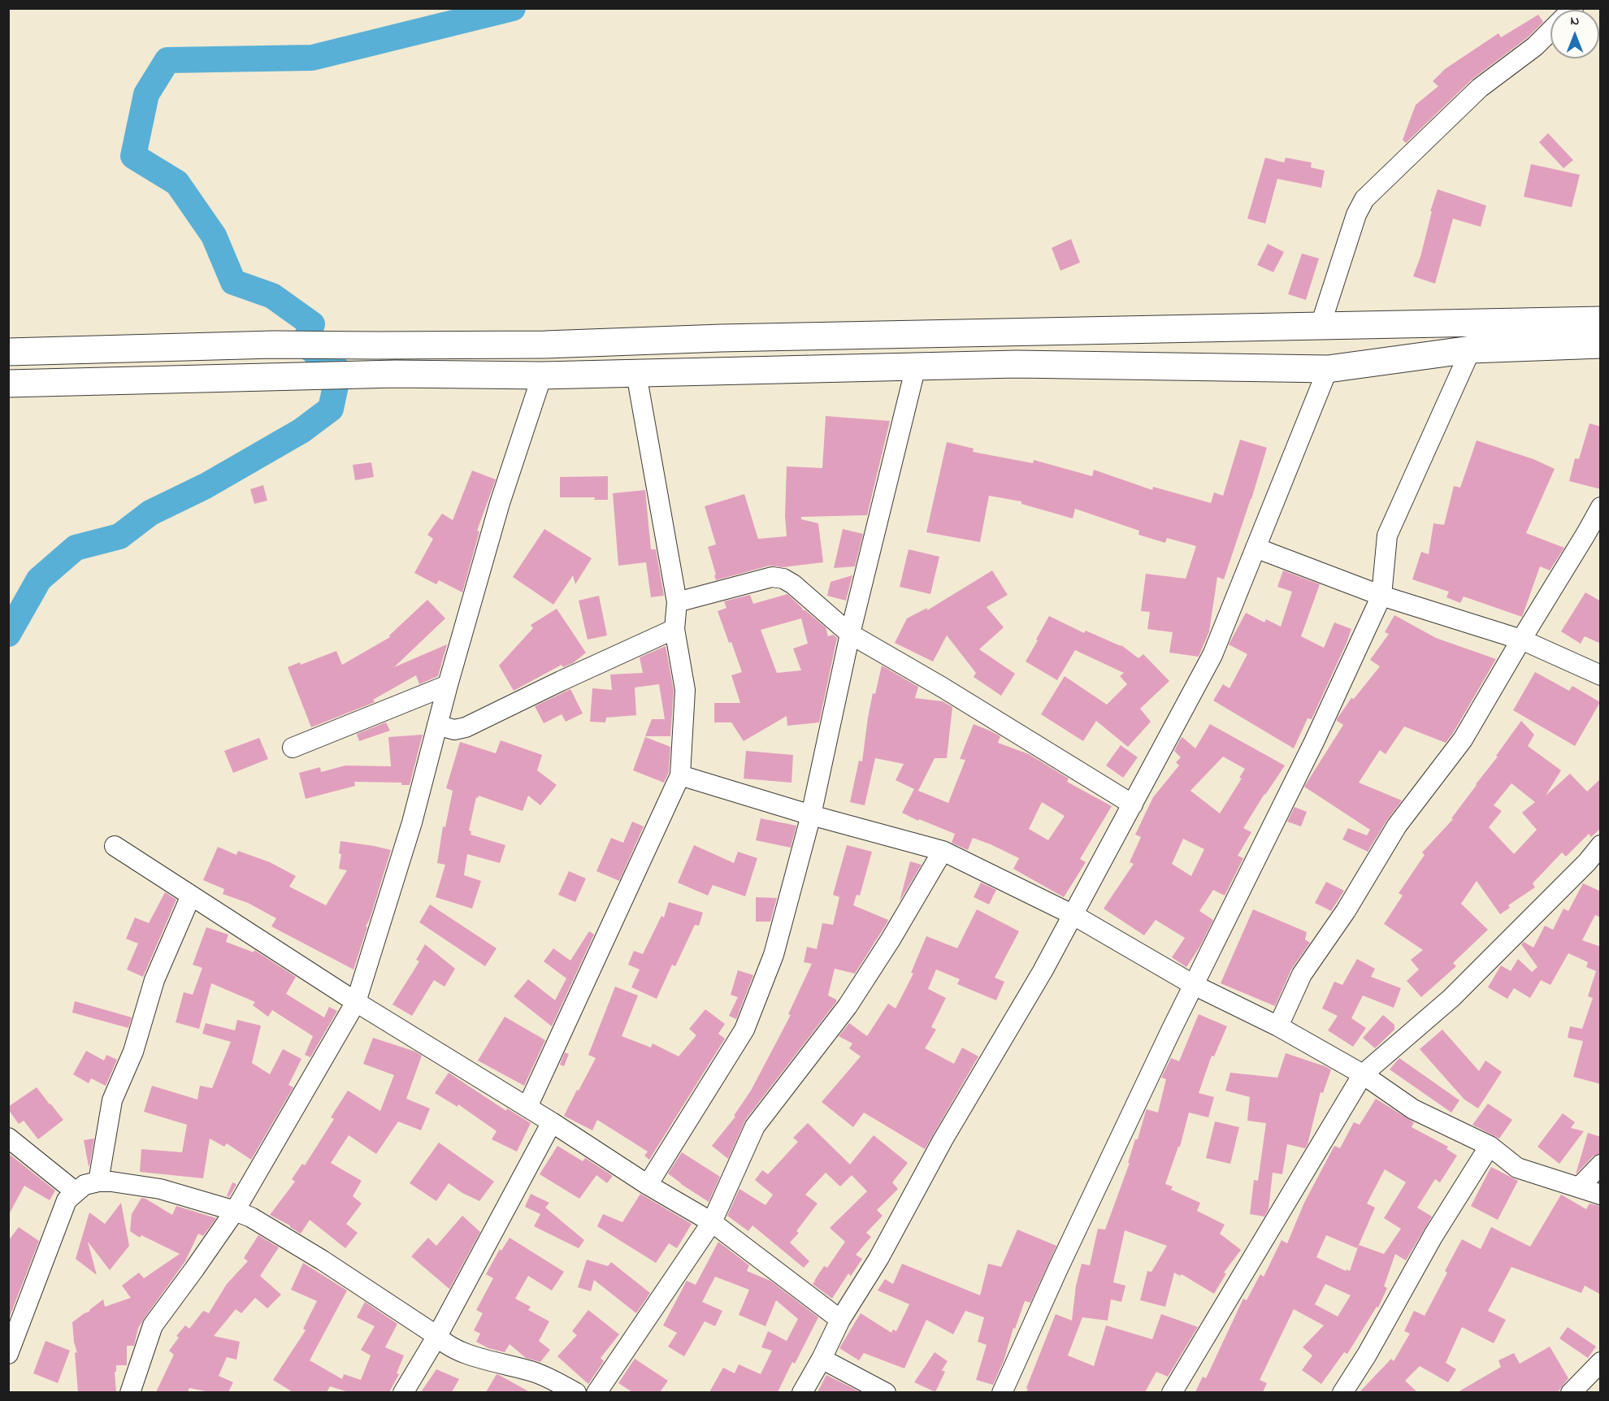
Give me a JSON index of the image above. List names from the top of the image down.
{
  "north": "top"
}
